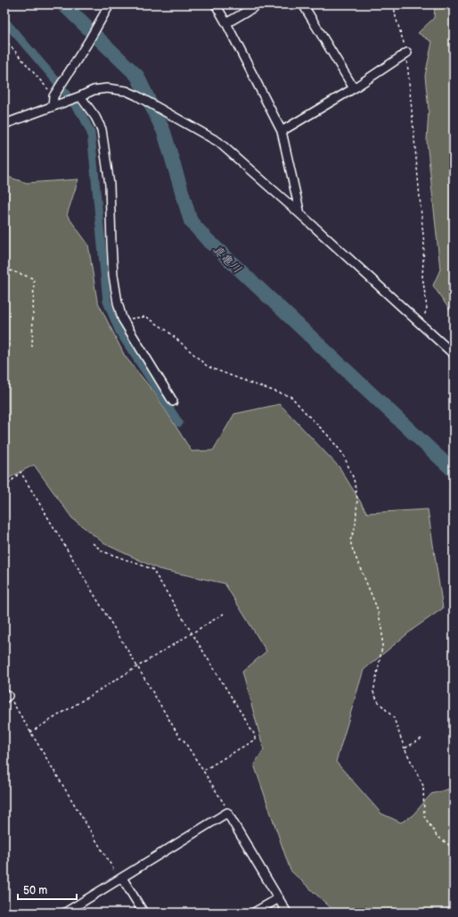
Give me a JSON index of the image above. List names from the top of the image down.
{
  "water": ["真亀川"],
  "scale_bar": "50 m"
}
